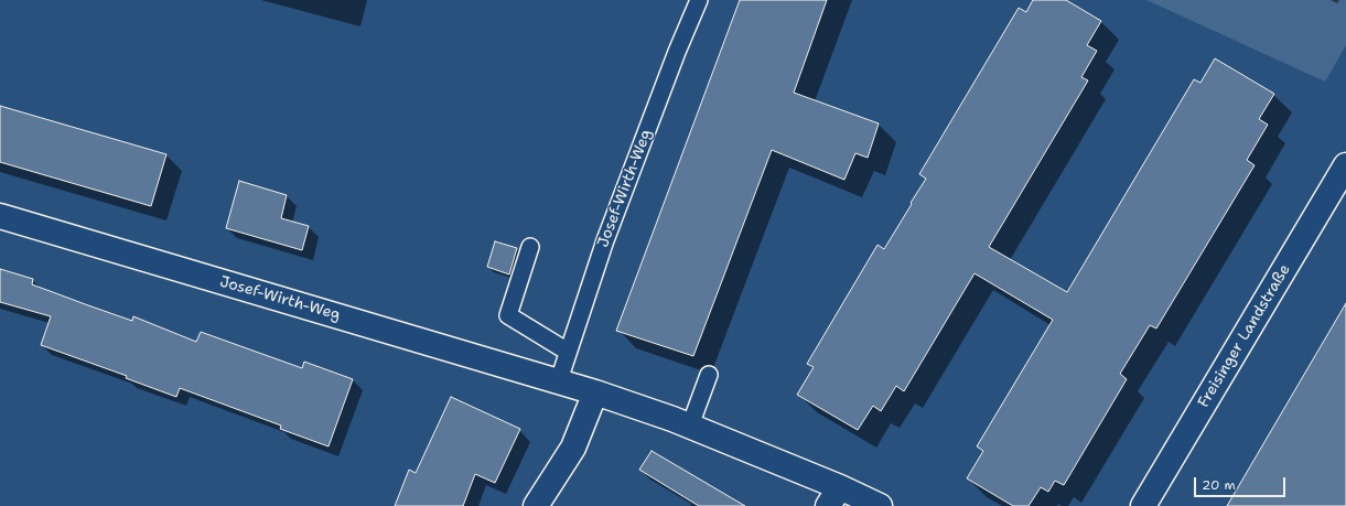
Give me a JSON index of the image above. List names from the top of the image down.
{
  "streets": {
    "street": ["Josef-Wirth-Weg", "Freisinger Landstraße"]
  },
  "scale_bar": "20 m"
}
